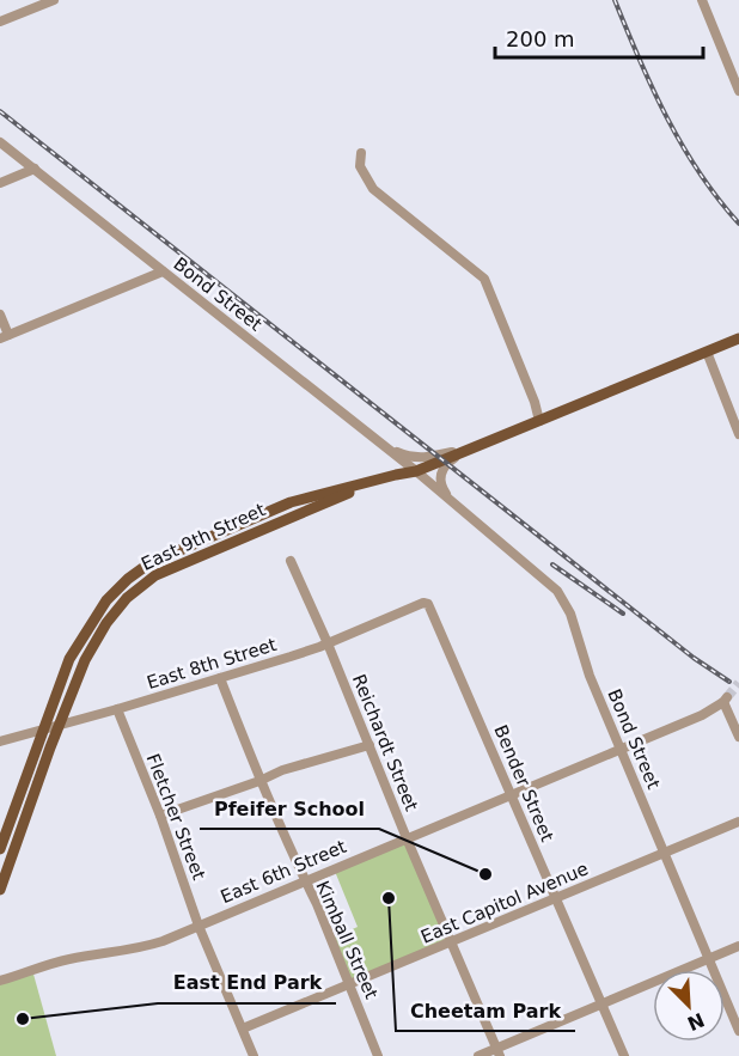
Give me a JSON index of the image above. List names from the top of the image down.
{
  "streets": {
    "main road": ["East 9th Street"],
    "street": [
      "Bond Street",
      "East 8th Street",
      "Reichardt Street",
      "Bender Street",
      "Fletcher Street",
      "East 6th Street",
      "East Capitol Avenue",
      "Kimball Street"
    ]
  },
  "crossings": [
    ["Bond Street", "East 9th Street"],
    ["Bond Street", "East 6th Street"],
    ["Bond Street", "East Capitol Avenue"],
    ["East 9th Street", "East 8th Street"],
    ["East 8th Street", "Reichardt Street"],
    ["East 8th Street", "Bender Street"],
    ["East 8th Street", "Fletcher Street"],
    ["East 8th Street", "Kimball Street"],
    ["Reichardt Street", "East 6th Street"],
    ["Reichardt Street", "East Capitol Avenue"],
    ["Bender Street", "East 6th Street"],
    ["Bender Street", "East Capitol Avenue"],
    ["Fletcher Street", "East 6th Street"],
    ["Fletcher Street", "East Capitol Avenue"],
    ["East 6th Street", "Kimball Street"],
    ["East Capitol Avenue", "Kimball Street"]
  ],
  "places": ["Pfeifer School", "Cheetam Park", "East End Park"],
  "scale_bar": "200 m",
  "north": "bottom right"
}
